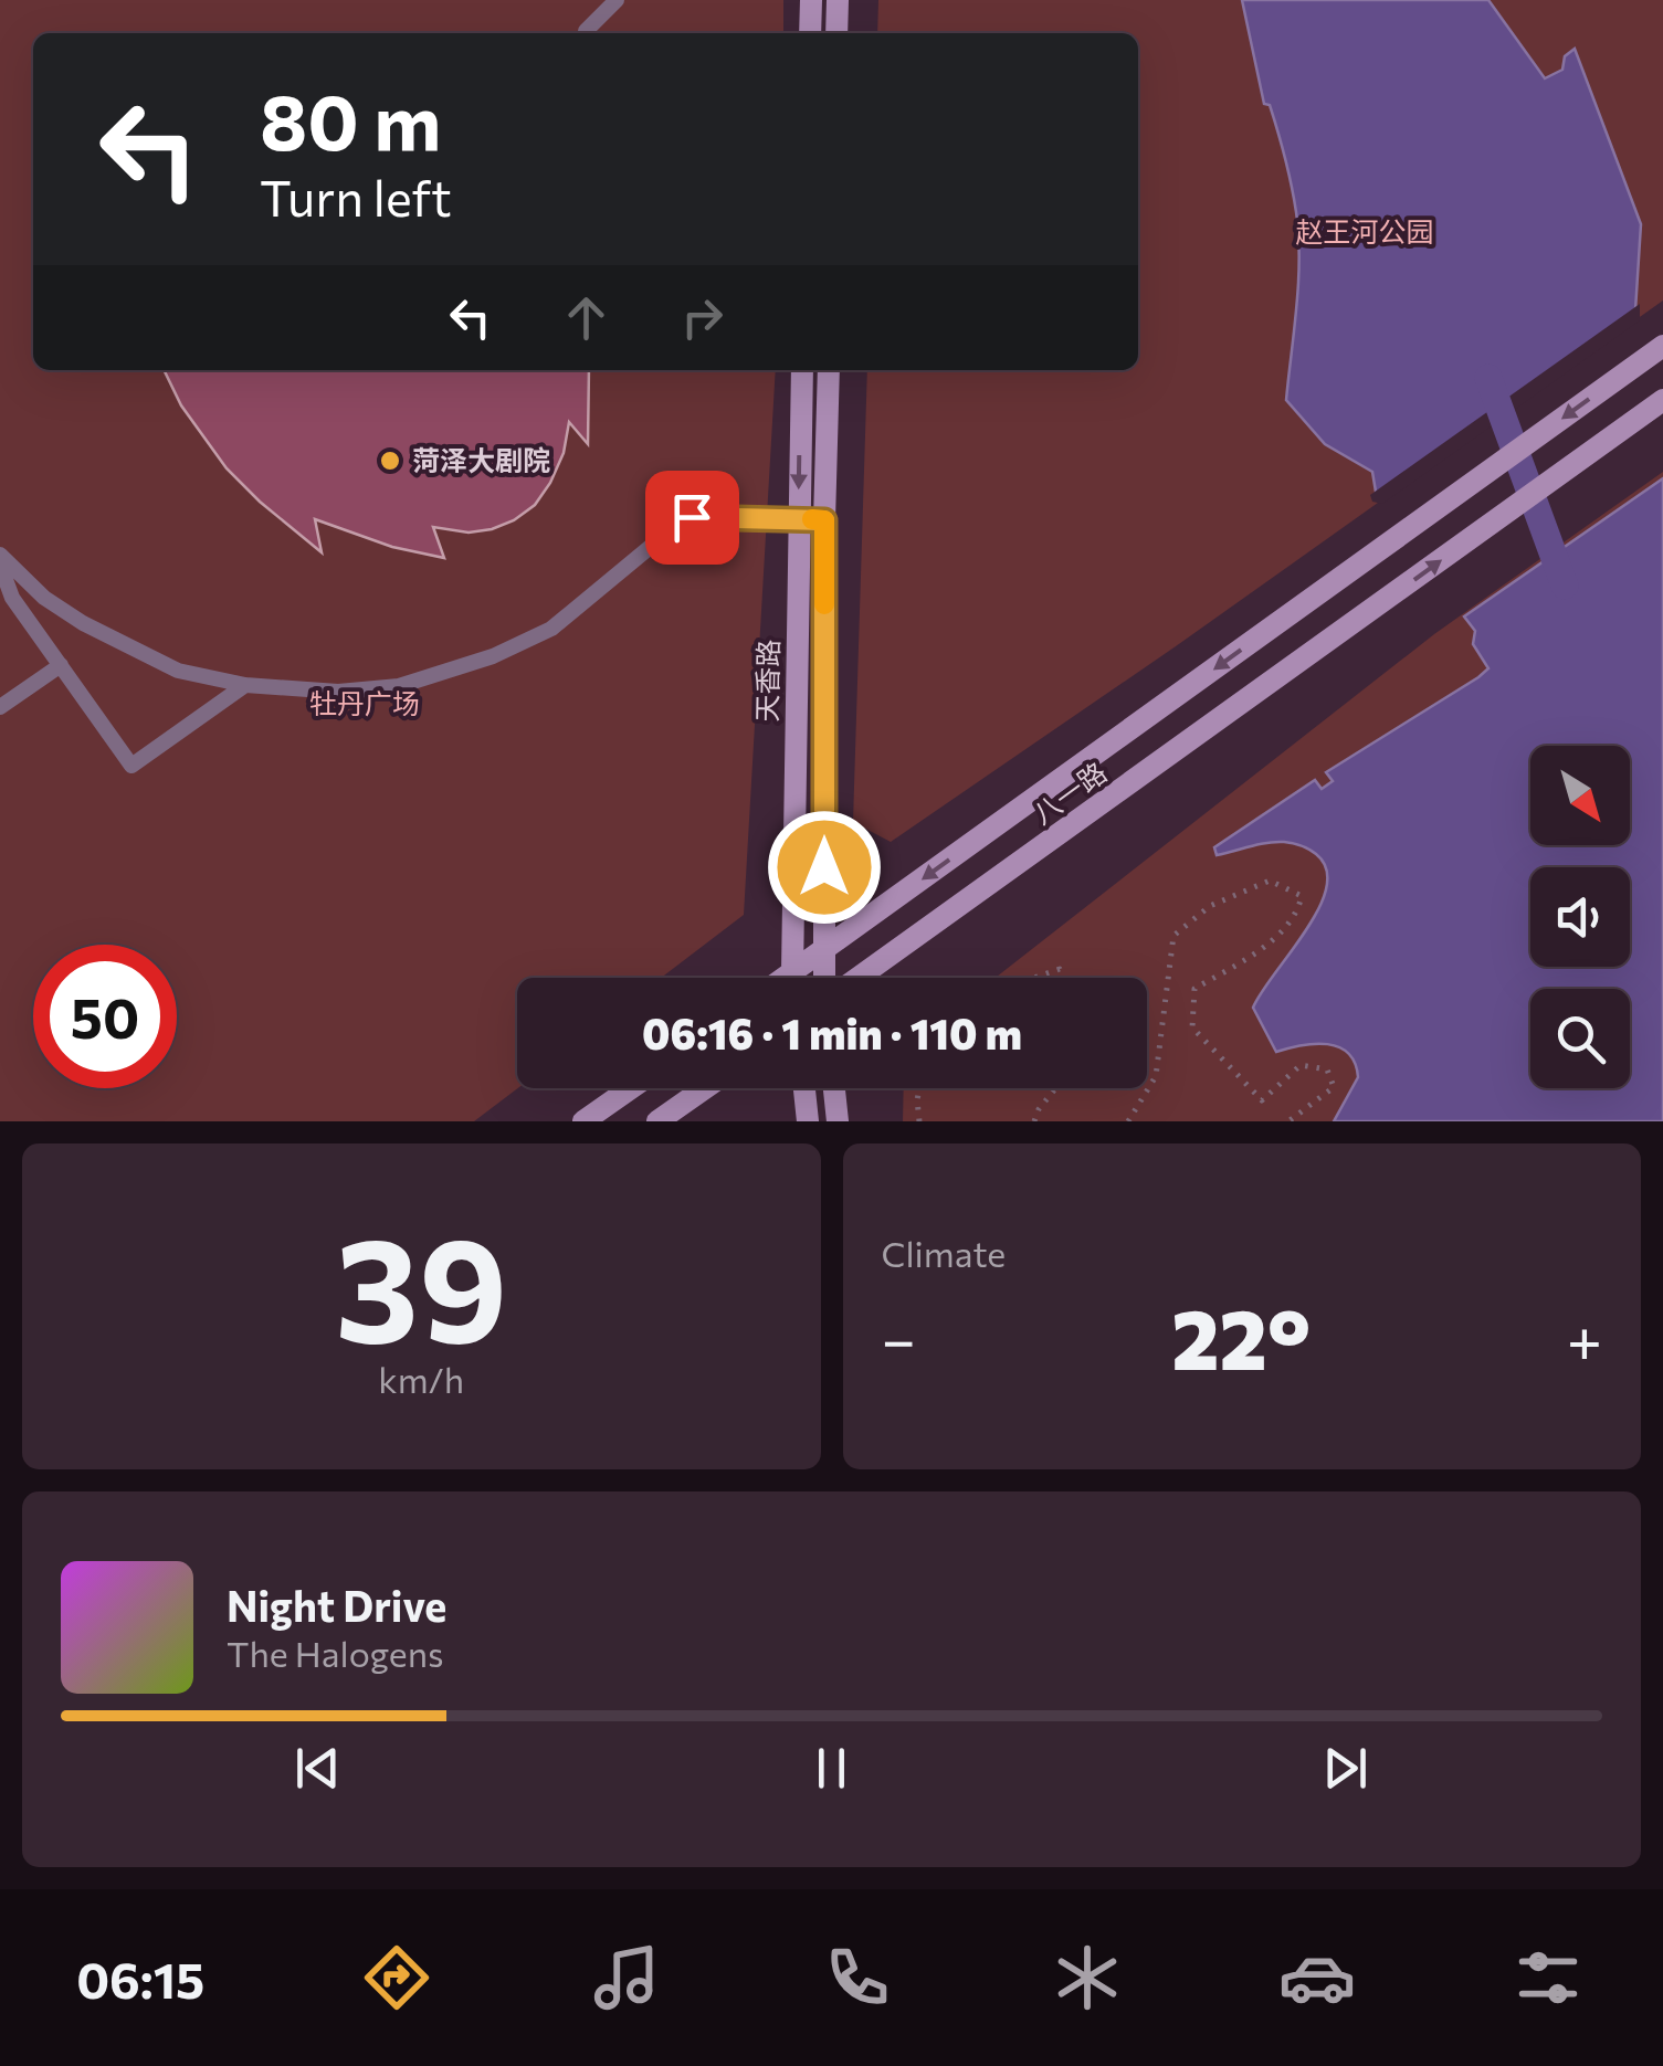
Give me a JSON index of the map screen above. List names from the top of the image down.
{
  "streets": {
    "main road": ["天香路", "八一路"]
  },
  "parks": ["赵王河公园", "牡丹广场"],
  "places": ["菏泽大剧院"],
  "north": "bottom right",
  "page": {
    "turn": ["80 m", "Turn left"],
    "limit": "50",
    "trip": "06:16 · 1 min · 110 m",
    "tile": [
      ["39", "km/h"],
      "Climate"
    ],
    "heat": ["−", "22°", "+"],
    "song": ["Night Drive", "The Halogens"],
    "tabs": "06:15"
  }
}
